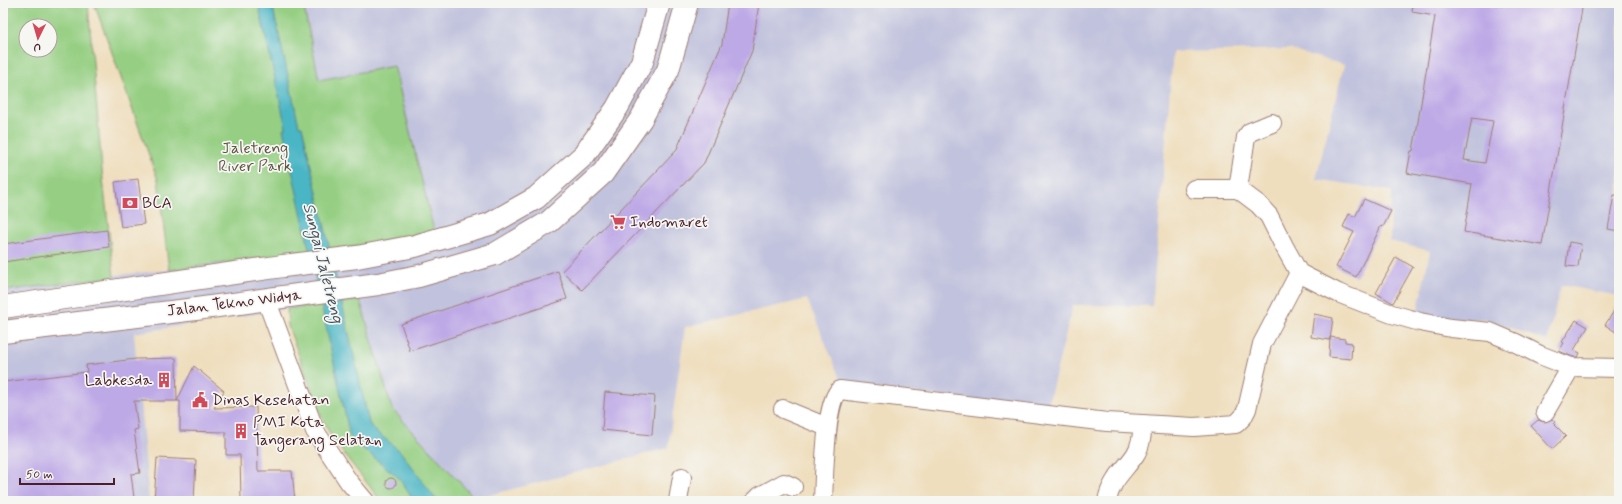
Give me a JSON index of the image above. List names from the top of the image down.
{
  "streets": {
    "main road": ["Jalan Tekno Widya"]
  },
  "water": ["Sungai Jaletreng"],
  "parks": ["Jaletreng River Park"],
  "places": {
    "bank": ["BCA"],
    "supermarket": ["Indomaret"],
    "building": ["Labkesda", "PMI Kota Tangerang Selatan"],
    "public building": ["Dinas Kesehatan"]
  },
  "scale_bar": "50 m",
  "north": "bottom"
}
